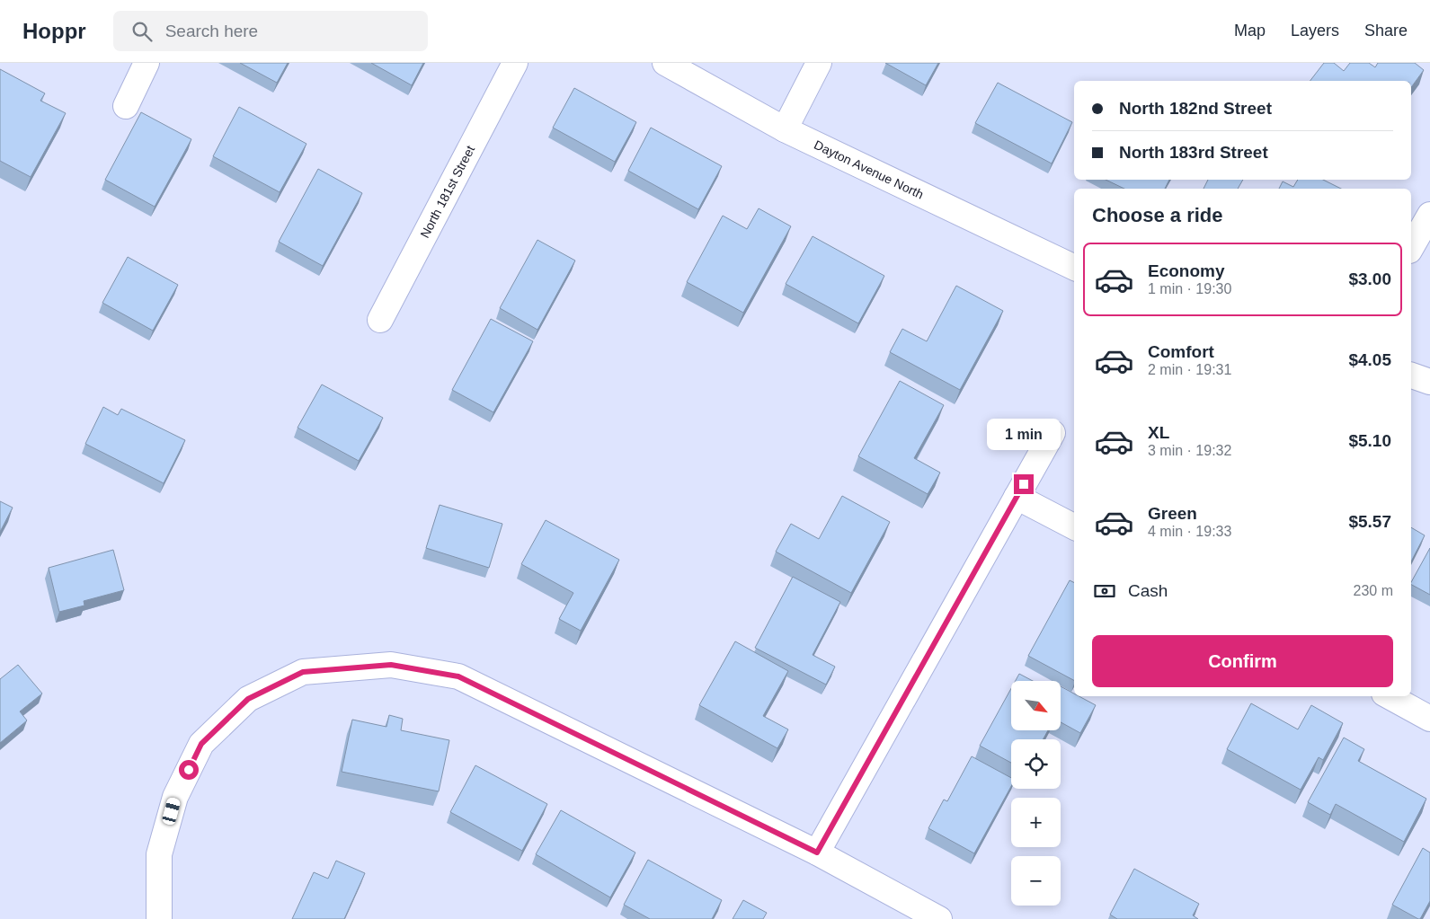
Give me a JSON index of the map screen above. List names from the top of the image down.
{
  "streets": {
    "street": ["Dayton Avenue North", "North 181st Street"]
  },
  "north": "bottom right",
  "page": {
    "header": "Hoppr",
    "search": "Search here",
    "nav": ["Map", "Layers", "Share"],
    "banner": ["North 182nd Street", "North 183rd Street"],
    "heading": "Choose a ride",
    "list": [
      {
        "name": "Economy",
        "note": "1 min · 19:30",
        "value": "$3.00"
      },
      {
        "name": "Comfort",
        "note": "2 min · 19:31",
        "value": "$4.05"
      },
      {
        "name": "XL",
        "note": "3 min · 19:32",
        "value": "$5.10"
      },
      {
        "name": "Green",
        "note": "4 min · 19:33",
        "value": "$5.57"
      }
    ],
    "bubble": "1 min",
    "pay": ["Cash", "230 m"],
    "buttons": "Confirm",
    "map_buttons": ["+", "−"]
  }
}
